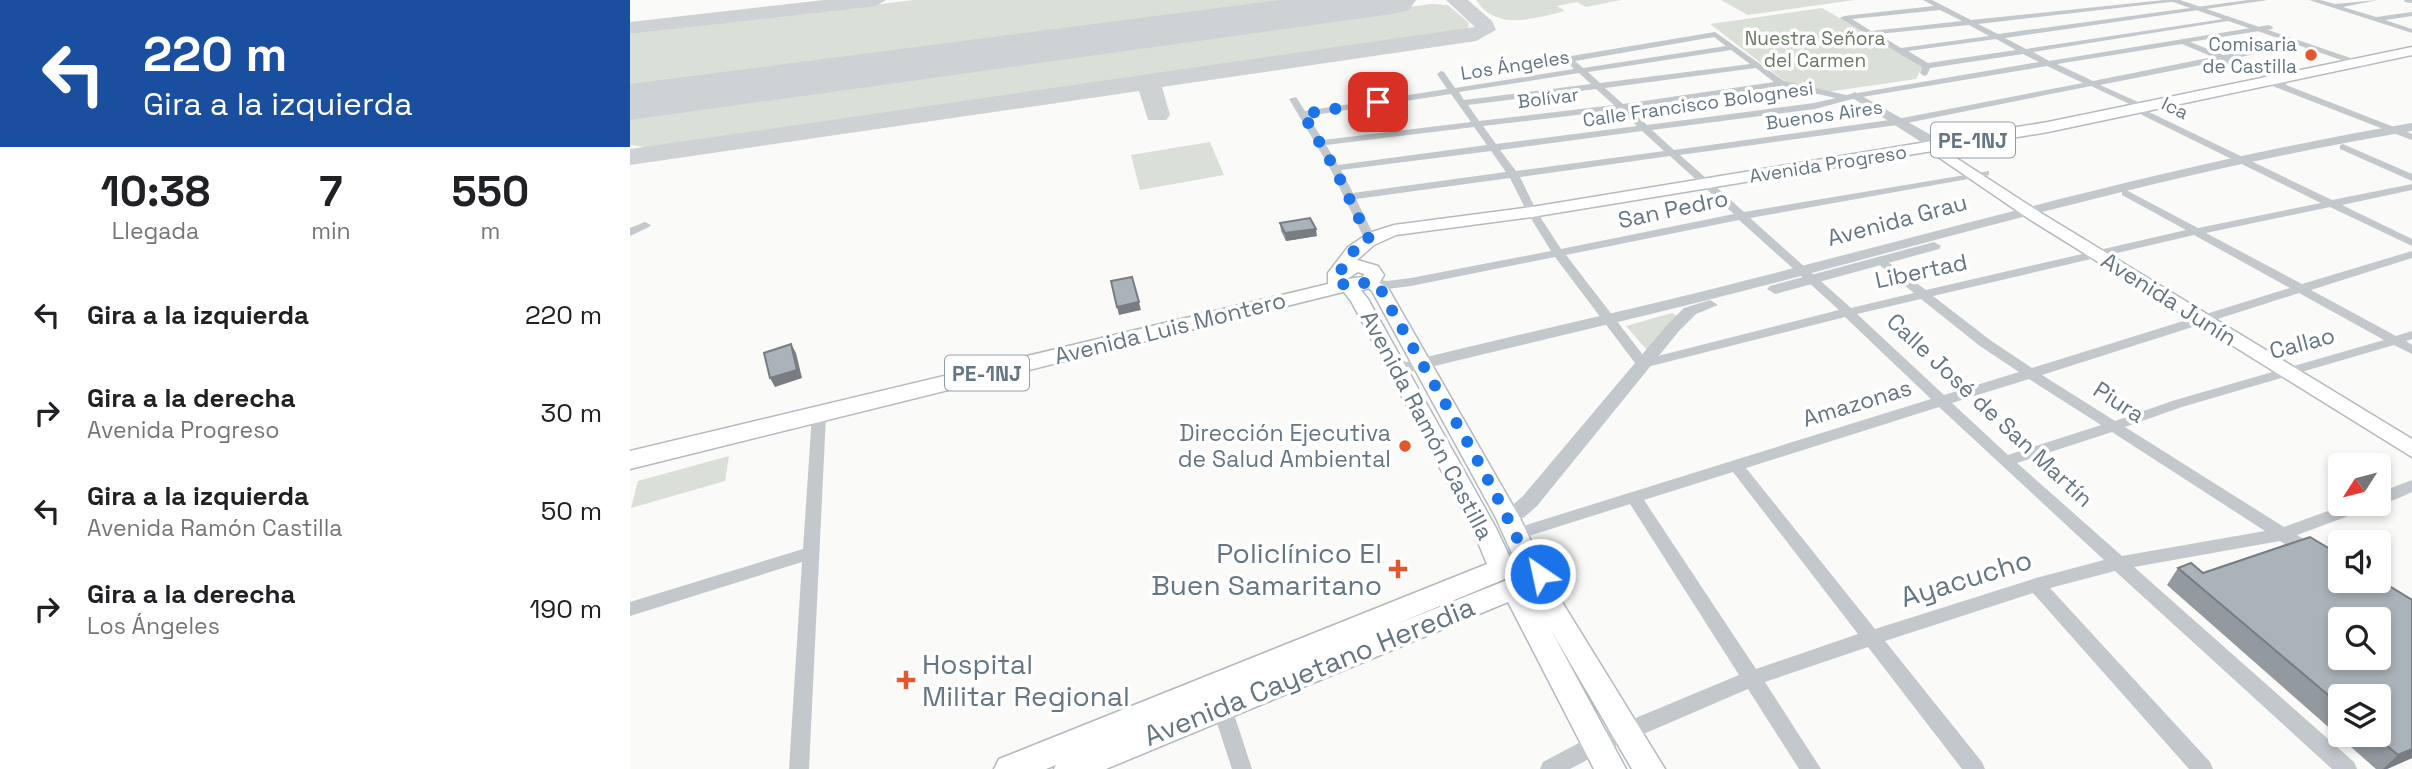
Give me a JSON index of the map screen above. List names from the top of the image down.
{
  "streets": {
    "main road": [
      "PE-1NJ",
      "Avenida Progreso",
      "Avenida Junín",
      "Avenida Luis Montero",
      "Avenida Ramón Castilla",
      "Avenida Cayetano Heredia"
    ],
    "street": [
      "Los Ángeles",
      "Bolívar",
      "Calle Francisco Bolognesi",
      "Ica",
      "Buenos Aires",
      "San Pedro",
      "Avenida Grau",
      "Libertad",
      "Callao",
      "Piura",
      "Amazonas",
      "Calle José de San Martín",
      "Ayacucho"
    ]
  },
  "crossings": [
    ["Los Ángeles", "Calle José de San Martín"],
    ["Bolívar", "Calle José de San Martín"],
    ["Calle Francisco Bolognesi", "Ica"],
    ["Calle Francisco Bolognesi", "Avenida Junín"],
    ["Calle Francisco Bolognesi", "Calle José de San Martín"],
    ["Ica", "Buenos Aires"],
    ["Ica", "Avenida Progreso"],
    ["Ica", "Avenida Grau"],
    ["Ica", "Libertad"],
    ["Buenos Aires", "Avenida Junín"],
    ["Buenos Aires", "Calle José de San Martín"],
    ["Avenida Progreso", "San Pedro"],
    ["Avenida Progreso", "Avenida Junín"],
    ["Avenida Progreso", "Avenida Luis Montero"],
    ["Avenida Progreso", "Calle José de San Martín"],
    ["Avenida Progreso", "Avenida Ramón Castilla"],
    ["San Pedro", "Avenida Junín"],
    ["San Pedro", "Avenida Luis Montero"],
    ["San Pedro", "Calle José de San Martín"],
    ["San Pedro", "Avenida Ramón Castilla"],
    ["Avenida Grau", "Libertad"],
    ["Avenida Grau", "Avenida Junín"],
    ["Avenida Grau", "Piura"],
    ["Avenida Grau", "Calle José de San Martín"],
    ["Avenida Grau", "Avenida Ramón Castilla"],
    ["Libertad", "Avenida Junín"],
    ["Libertad", "Piura"],
    ["Libertad", "Calle José de San Martín"],
    ["Avenida Junín", "Callao"],
    ["Avenida Junín", "Amazonas"],
    ["Avenida Luis Montero", "Avenida Ramón Castilla"],
    ["Callao", "Piura"],
    ["Callao", "Calle José de San Martín"],
    ["Piura", "Amazonas"],
    ["Piura", "Ayacucho"],
    ["Amazonas", "Calle José de San Martín"],
    ["Amazonas", "Avenida Ramón Castilla"],
    ["Calle José de San Martín", "Ayacucho"],
    ["Avenida Ramón Castilla", "Ayacucho"],
    ["Avenida Ramón Castilla", "Avenida Cayetano Heredia"]
  ],
  "parks": ["Nuestra Señora del Carmen"],
  "places": {
    "other": ["Comisaria de Castilla", "Dirección Ejecutiva de Salud Ambiental"],
    "health": ["Policlínico El Buen Samaritano", "Hospital Militar Regional"]
  },
  "north": "bottom left",
  "page": {
    "turn": ["220 m", "Gira a la izquierda"],
    "eta": [
      "10:38",
      "Llegada",
      "7",
      "min",
      "550",
      "m"
    ],
    "list": [
      {
        "name": "Gira a la izquierda",
        "value": "220 m"
      },
      {
        "name": "Gira a la derecha",
        "note": "Avenida Progreso",
        "value": "30 m"
      },
      {
        "name": "Gira a la izquierda",
        "note": "Avenida Ramón Castilla",
        "value": "50 m"
      },
      {
        "name": "Gira a la derecha",
        "note": "Los Ángeles",
        "value": "190 m"
      }
    ]
  }
}
